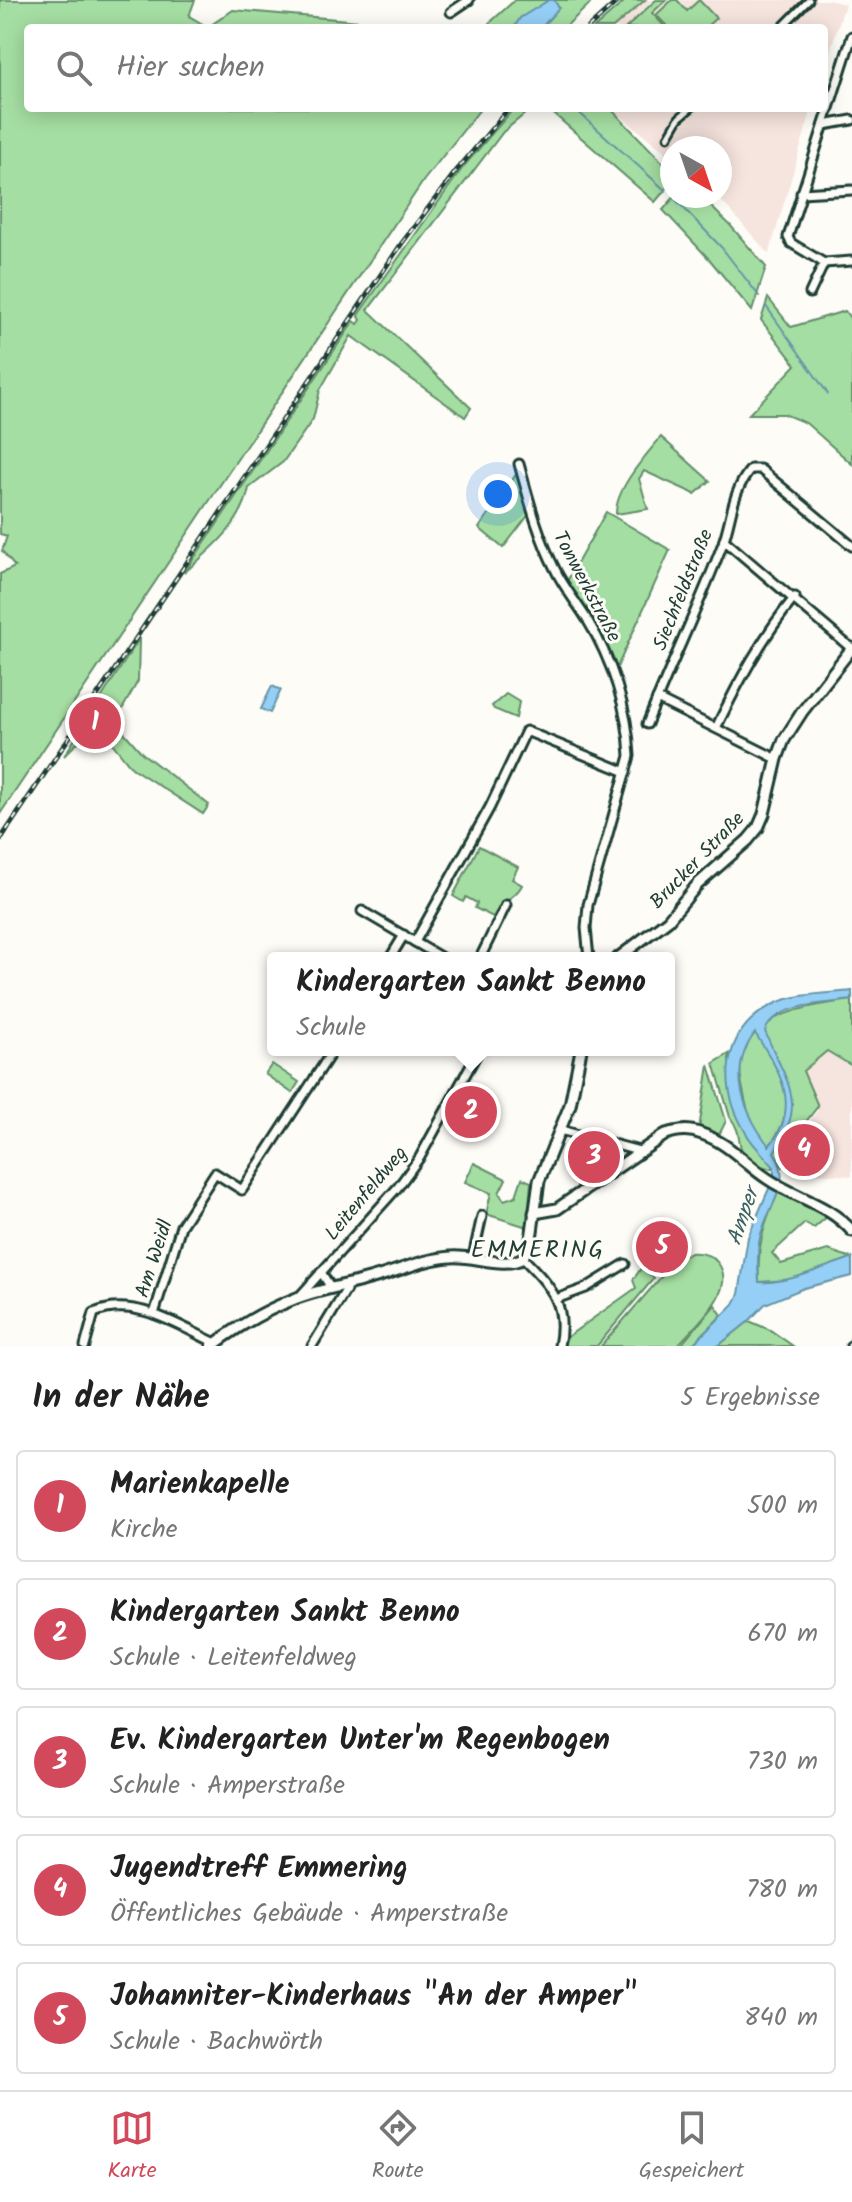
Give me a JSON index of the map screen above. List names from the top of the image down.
{
  "streets": {
    "street": [
      "Tonwerkstraße",
      "Siechfeldstraße",
      "Brucker Straße",
      "Leitenfeldweg",
      "Am Weidl"
    ]
  },
  "districts": ["EMMERING"],
  "water": ["Amper"],
  "north": "bottom right",
  "page": {
    "search": "Hier suchen",
    "pins": [
      "1",
      "2",
      "4",
      "3",
      "5"
    ],
    "popup": ["Kindergarten Sankt Benno", "Schule"],
    "heading": ["In der Nähe", "5 Ergebnisse"],
    "list": [
      {
        "mark": "1",
        "name": "Marienkapelle",
        "note": "Kirche",
        "value": "500 m"
      },
      {
        "mark": "2",
        "name": "Kindergarten Sankt Benno",
        "note": "Schule · Leitenfeldweg",
        "value": "670 m"
      },
      {
        "mark": "3",
        "name": "Ev. Kindergarten Unter'm Regenbogen",
        "note": "Schule · Amperstraße",
        "value": "730 m"
      },
      {
        "mark": "4",
        "name": "Jugendtreff Emmering",
        "note": "Öffentliches Gebäude · Amperstraße",
        "value": "780 m"
      },
      {
        "mark": "5",
        "name": "Johanniter-Kinderhaus \"An der Amper\"",
        "note": "Schule · Bachwörth",
        "value": "840 m"
      }
    ],
    "nav": ["Karte", "Route", "Gespeichert"]
  }
}
